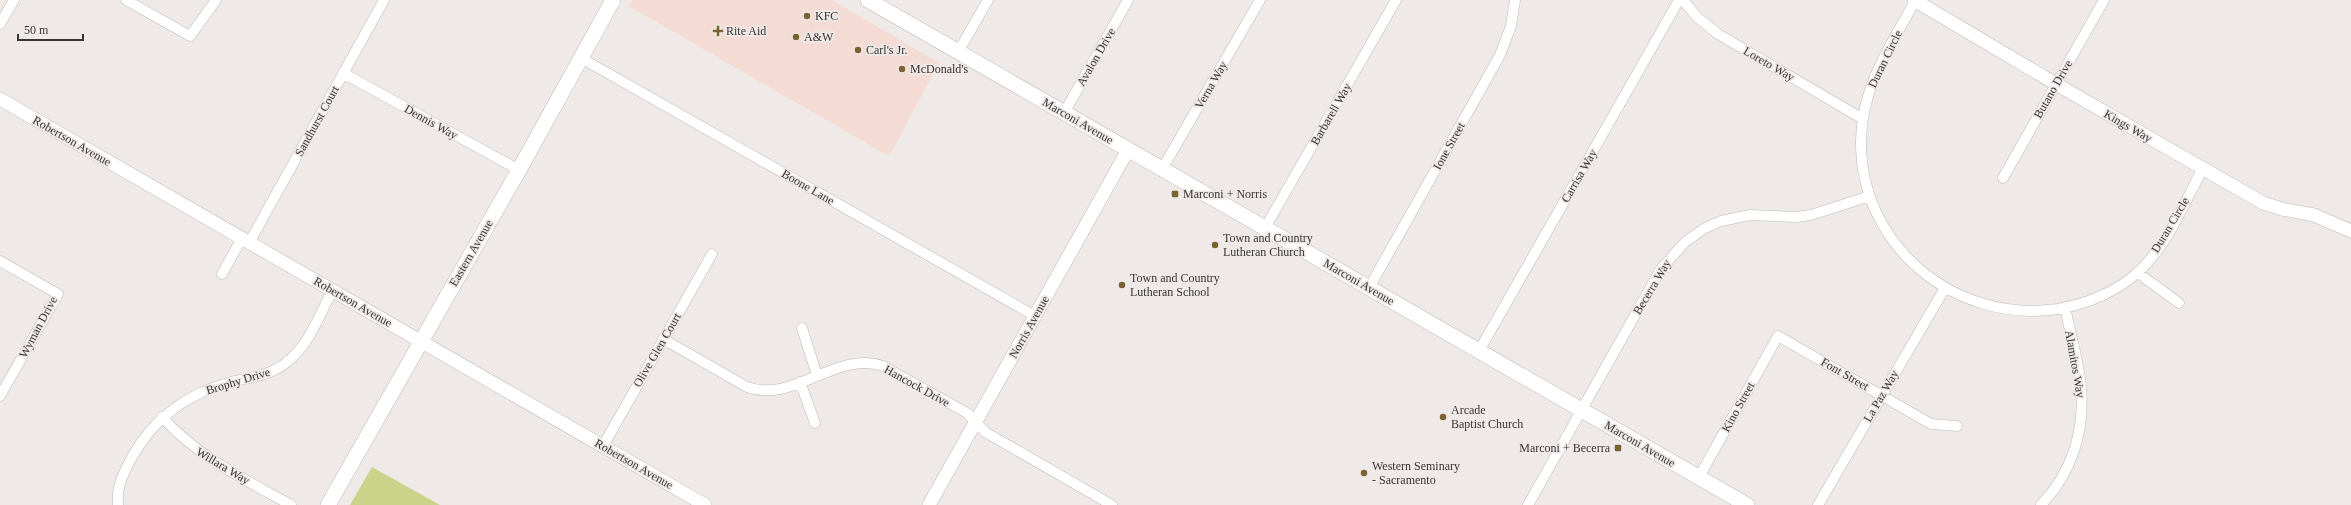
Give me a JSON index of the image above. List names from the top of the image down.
{
  "streets": {
    "main road": ["Marconi Avenue", "Eastern Avenue"],
    "street": [
      "Avalon Drive",
      "Duran Circle",
      "Loreto Way",
      "Verna Way",
      "Butano Drive",
      "Barbarell Way",
      "Sandhurst Court",
      "Dennis Way",
      "Kings Way",
      "Robertson Avenue",
      "Ione Street",
      "Carrisa Way",
      "Boone Lane",
      "Becerra Way",
      "Wyman Drive",
      "Norris Avenue",
      "Olive Glen Court",
      "Alamitos Way",
      "Font Street",
      "Brophy Drive",
      "Hancock Drive",
      "La Paz Way",
      "Kino Street",
      "Willara Way"
    ]
  },
  "crossings": [
    ["Avalon Drive", "Marconi Avenue"],
    ["Duran Circle", "Loreto Way"],
    ["Duran Circle", "Kings Way"],
    ["Duran Circle", "Becerra Way"],
    ["Duran Circle", "Alamitos Way"],
    ["Duran Circle", "La Paz Way"],
    ["Verna Way", "Marconi Avenue"],
    ["Butano Drive", "Kings Way"],
    ["Barbarell Way", "Marconi Avenue"],
    ["Sandhurst Court", "Dennis Way"],
    ["Sandhurst Court", "Robertson Avenue"],
    ["Marconi Avenue", "Ione Street"],
    ["Marconi Avenue", "Carrisa Way"],
    ["Marconi Avenue", "Becerra Way"],
    ["Marconi Avenue", "Norris Avenue"],
    ["Marconi Avenue", "Kino Street"],
    ["Dennis Way", "Eastern Avenue"],
    ["Robertson Avenue", "Eastern Avenue"],
    ["Robertson Avenue", "Olive Glen Court"],
    ["Robertson Avenue", "Brophy Drive"],
    ["Boone Lane", "Eastern Avenue"],
    ["Boone Lane", "Norris Avenue"],
    ["Norris Avenue", "Hancock Drive"],
    ["Olive Glen Court", "Hancock Drive"],
    ["Font Street", "La Paz Way"],
    ["Font Street", "Kino Street"],
    ["Brophy Drive", "Willara Way"]
  ],
  "places": {
    "other": [
      "KFC",
      "A&W",
      "Carl's Jr.",
      "McDonald's",
      "Town and Country Lutheran Church",
      "Town and Country Lutheran School",
      "Arcade Baptist Church",
      "Western Seminary - Sacramento"
    ],
    "health": ["Rite Aid"],
    "transit": ["Marconi + Norris", "Marconi + Becerra"]
  },
  "scale_bar": "50 m"
}
